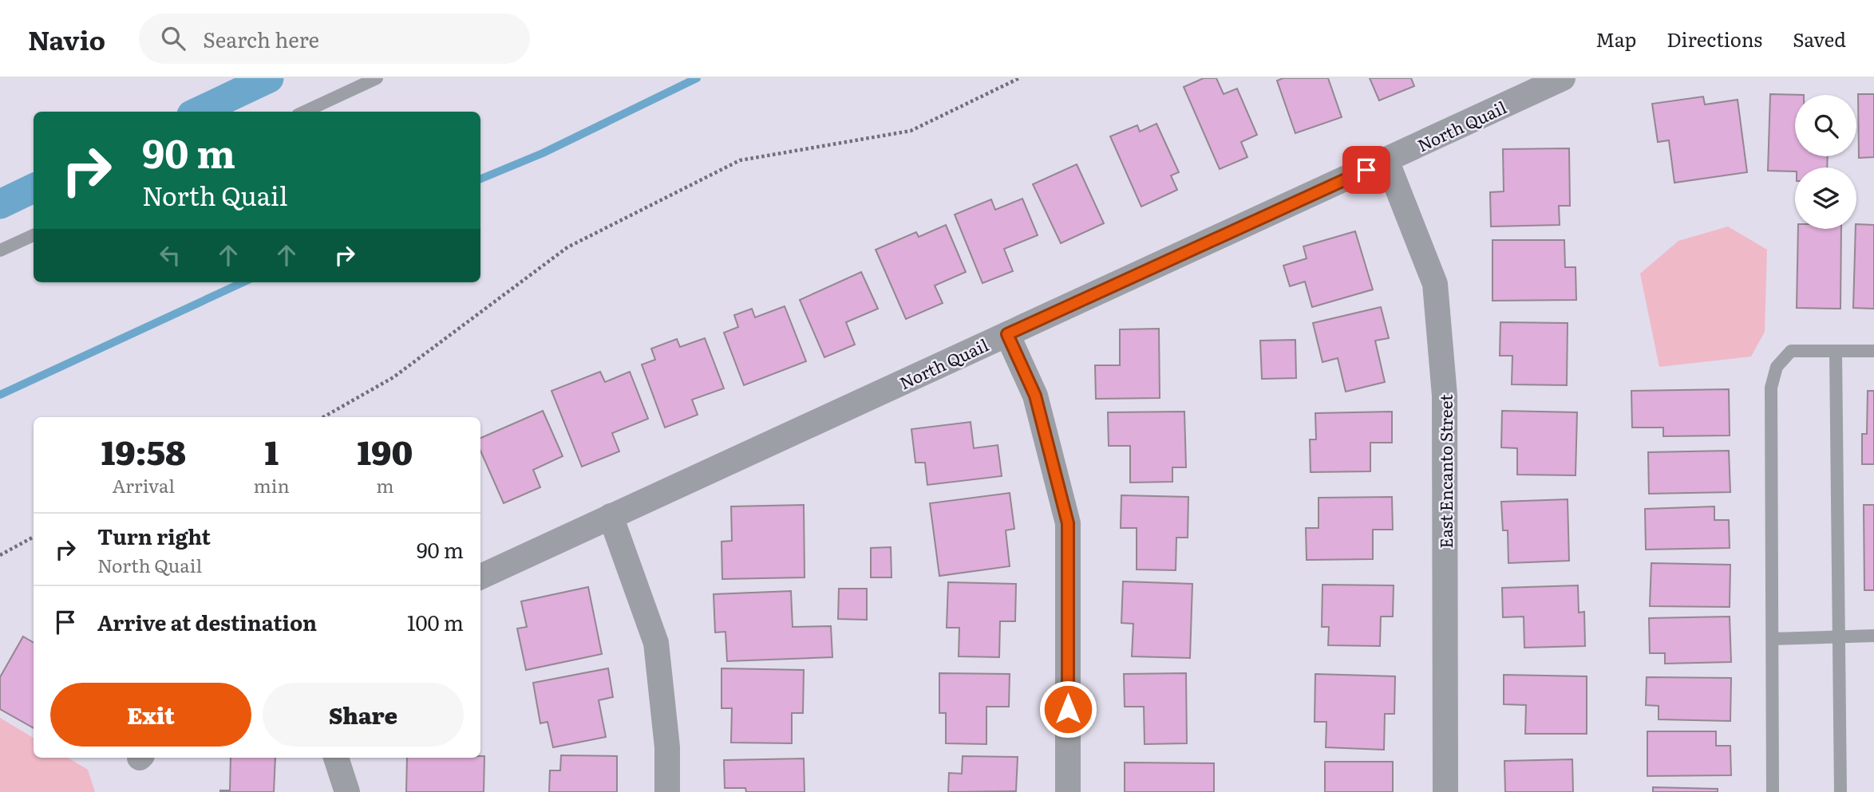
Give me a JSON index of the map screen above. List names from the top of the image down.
{
  "streets": {
    "street": ["North Quail", "East Encanto Street"]
  },
  "crossings": [
    ["North Quail", "East Encanto Street"]
  ],
  "page": {
    "header": "Navio",
    "search": "Search here",
    "nav": ["Map", "Directions", "Saved"],
    "turn": ["90 m", "North Quail"],
    "eta": [
      "19:58",
      "Arrival",
      "1",
      "min",
      "190",
      "m"
    ],
    "list": [
      {
        "name": "Turn right",
        "note": "North Quail",
        "value": "90 m"
      },
      {
        "name": "Arrive at destination",
        "value": "100 m"
      }
    ],
    "buttons": ["Exit", "Share"]
  }
}
